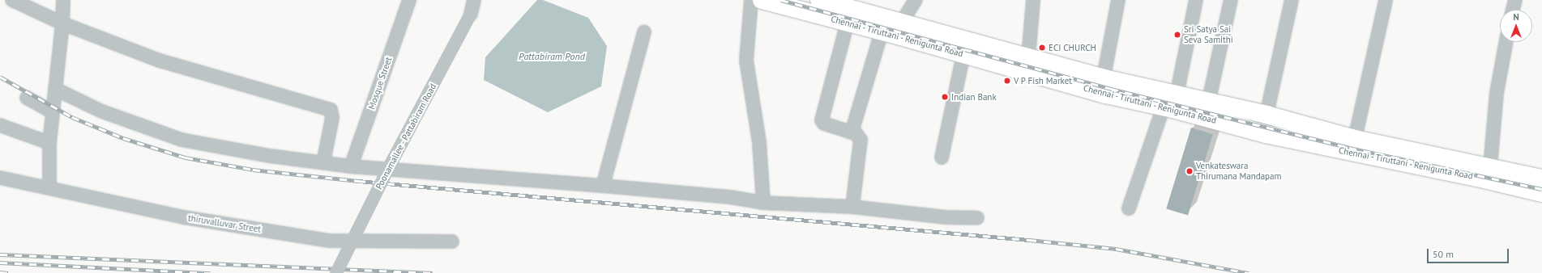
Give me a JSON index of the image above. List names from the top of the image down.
{
  "streets": {
    "highway": ["Chennai - Tiruttani - Renigunta Road"],
    "street": ["Mosque Street", "Poonamallee - Pattabiram Road", "thiruvalluvar Street"]
  },
  "water": ["Pattabiram Pond"],
  "places": [
    "Sri Satya Sai Seva Samithi",
    "ECI CHURCH",
    "V P Fish Market",
    "Indian Bank",
    "Venkateswara Thirumana Mandapam"
  ],
  "scale_bar": "50 m",
  "north": "top"
}
